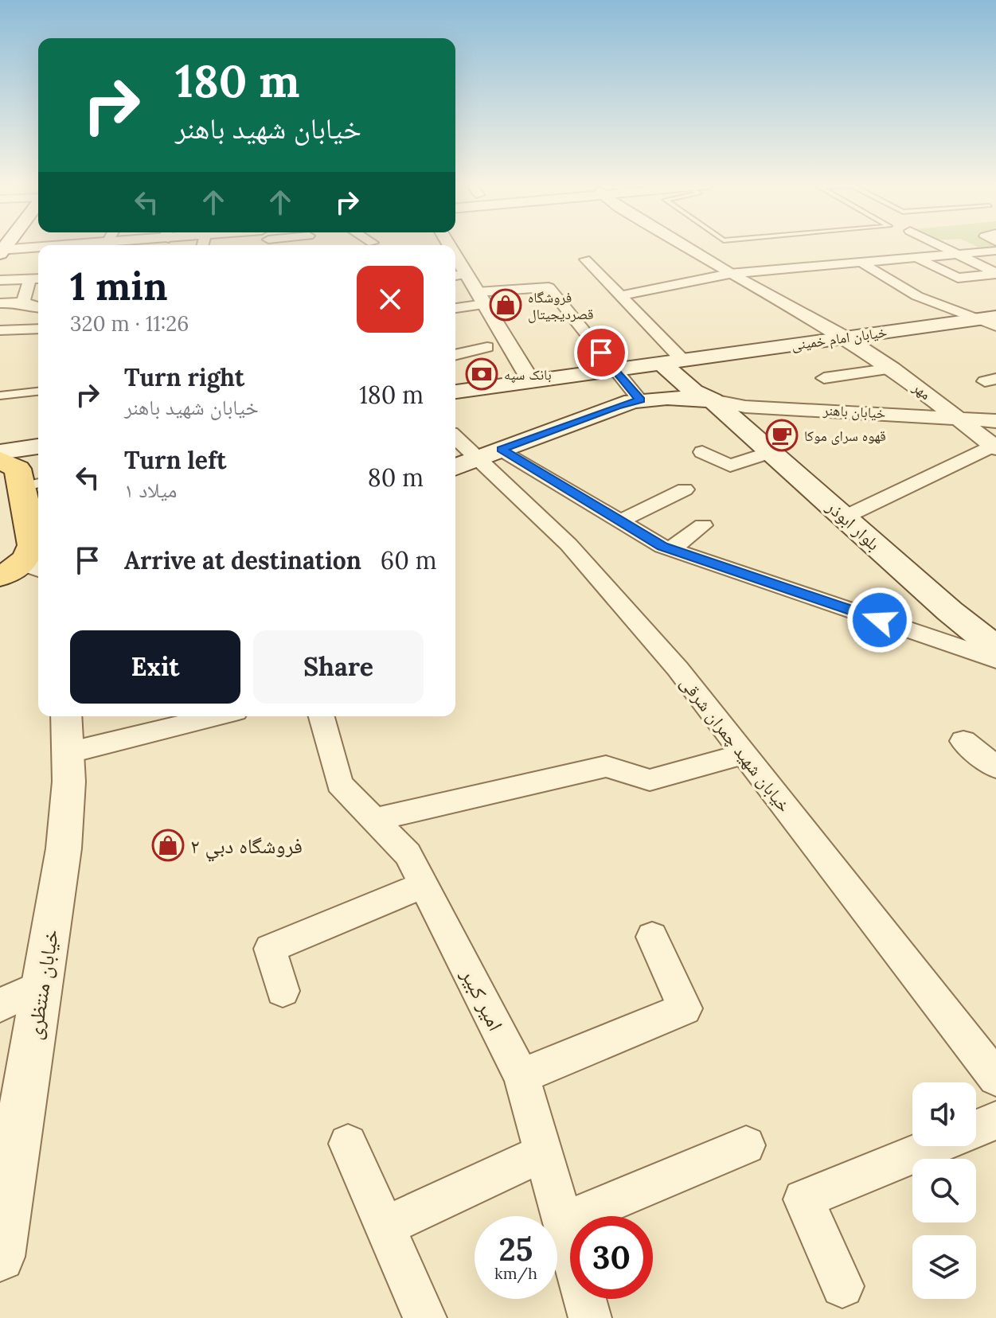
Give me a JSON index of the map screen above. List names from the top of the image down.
{
  "streets": {
    "main road": ["خیابان امام خمینی", "بلوار ابوذر"],
    "street": [
      "مهر",
      "خیابان باهنر",
      "خیابان شهید چمران شرقی",
      "خیابان منتظری",
      "امیر کبیر"
    ]
  },
  "crossings": [
    ["خیابان امام خمینی", "مهر"],
    ["خیابان امام خمینی", "بلوار ابوذر"],
    ["مهر", "خیابان باهنر"],
    ["خیابان باهنر", "بلوار ابوذر"]
  ],
  "places": {
    "shop": ["فروشگاه قصردیجیتال", "فروشگاه دبي ٢"],
    "bank": ["بانک سپه"],
    "cafe": ["قهوه سرای موکا"]
  },
  "page": {
    "turn": ["180 m", "خیابان شهید باهنر"],
    "heading": ["1 min", "320 m · 11:26"],
    "list": [
      {
        "name": "Turn right",
        "note": "خیابان شهید باهنر",
        "value": "180 m"
      },
      {
        "name": "Turn left",
        "note": "میلاد ۱",
        "value": "80 m"
      },
      {
        "name": "Arrive at destination",
        "value": "60 m"
      }
    ],
    "buttons": ["Exit", "Share"],
    "speed": "25 km/h",
    "limit": "30"
  }
}
